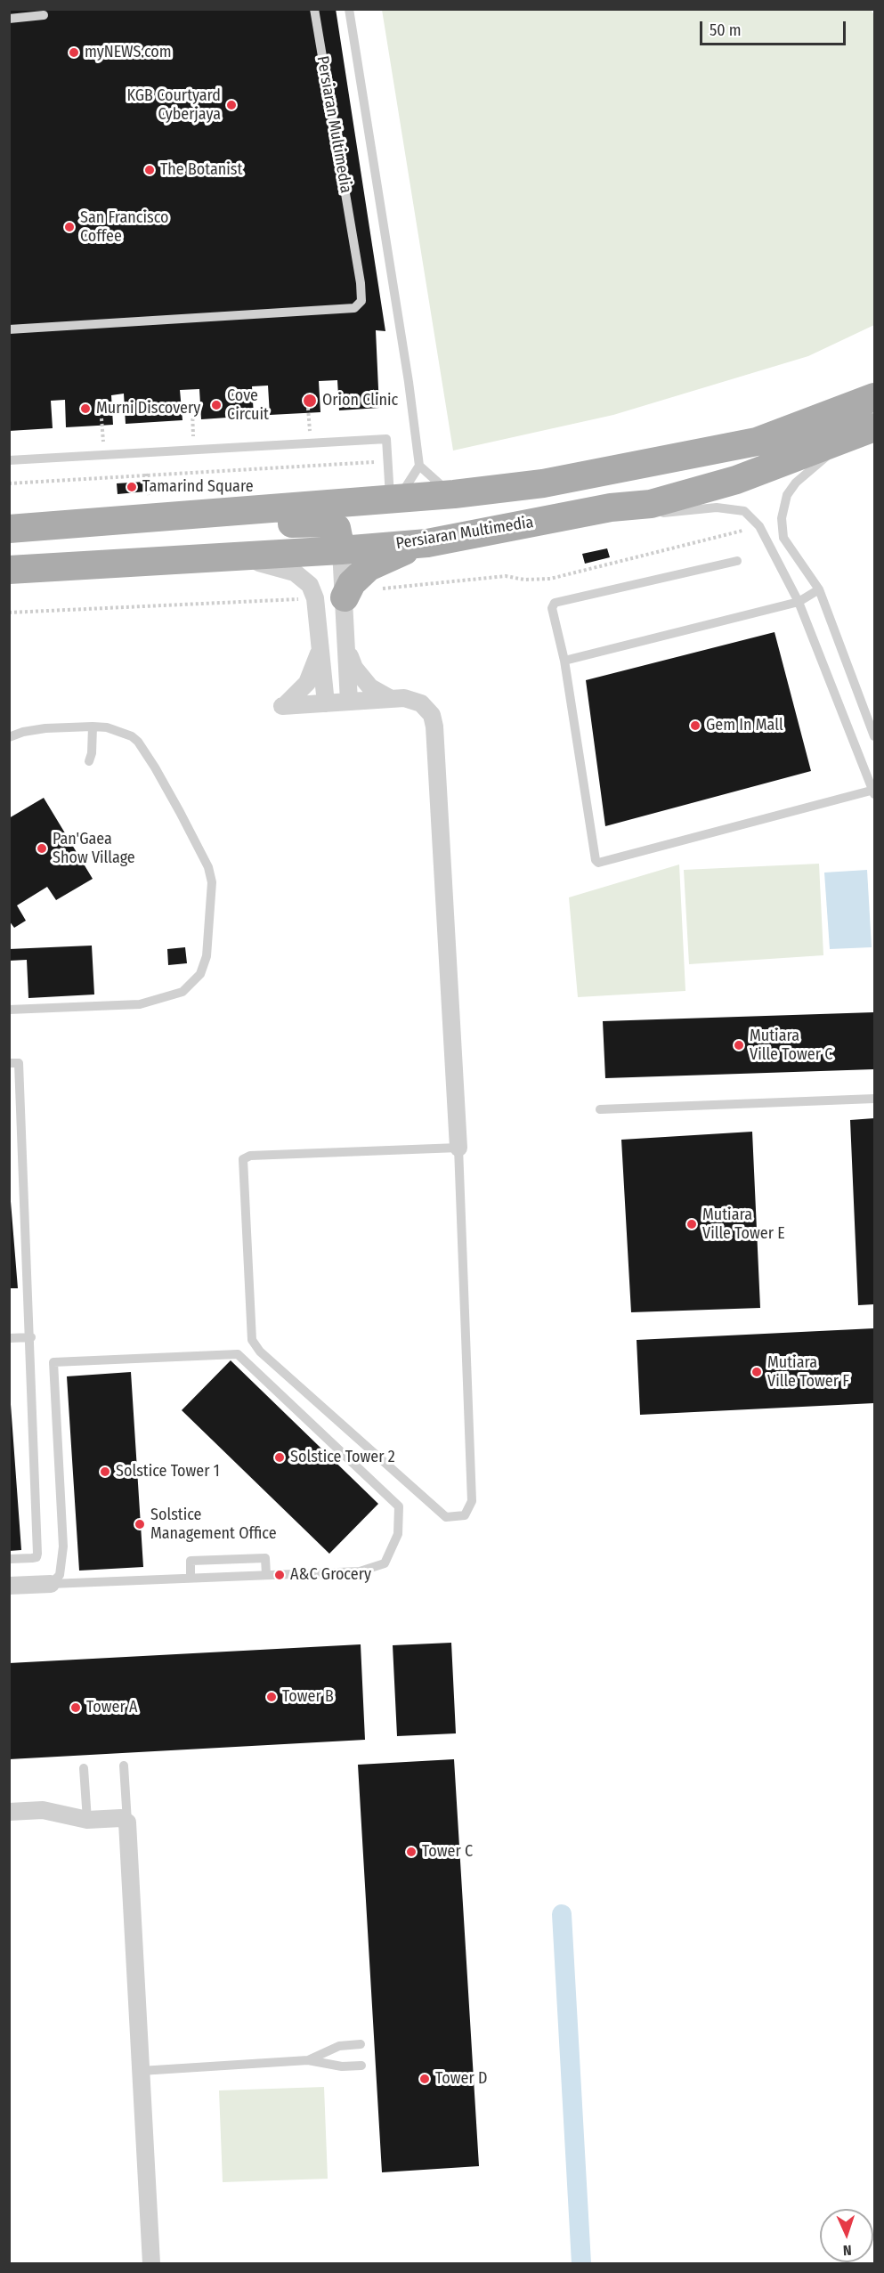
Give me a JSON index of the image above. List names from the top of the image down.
{
  "streets": {
    "main road": ["Persiaran Multimedia"]
  },
  "places": [
    "myNEWS.com",
    "KGB Courtyard Cyberjaya",
    "The Botanist",
    "San Francisco Coffee",
    "Orion Clinic",
    "Cove Circuit",
    "Murni Discovery",
    "Tamarind Square",
    "Gem In Mall",
    "Pan'Gaea Show Village",
    "Mutiara Ville Tower C",
    "Mutiara Ville Tower E",
    "Mutiara Ville Tower F",
    "Solstice Tower 2",
    "Solstice Tower 1",
    "Solstice Management Office",
    "A&C Grocery",
    "Tower B",
    "Tower A",
    "Tower C",
    "Tower D"
  ],
  "scale_bar": "50 m",
  "north": "bottom"
}
